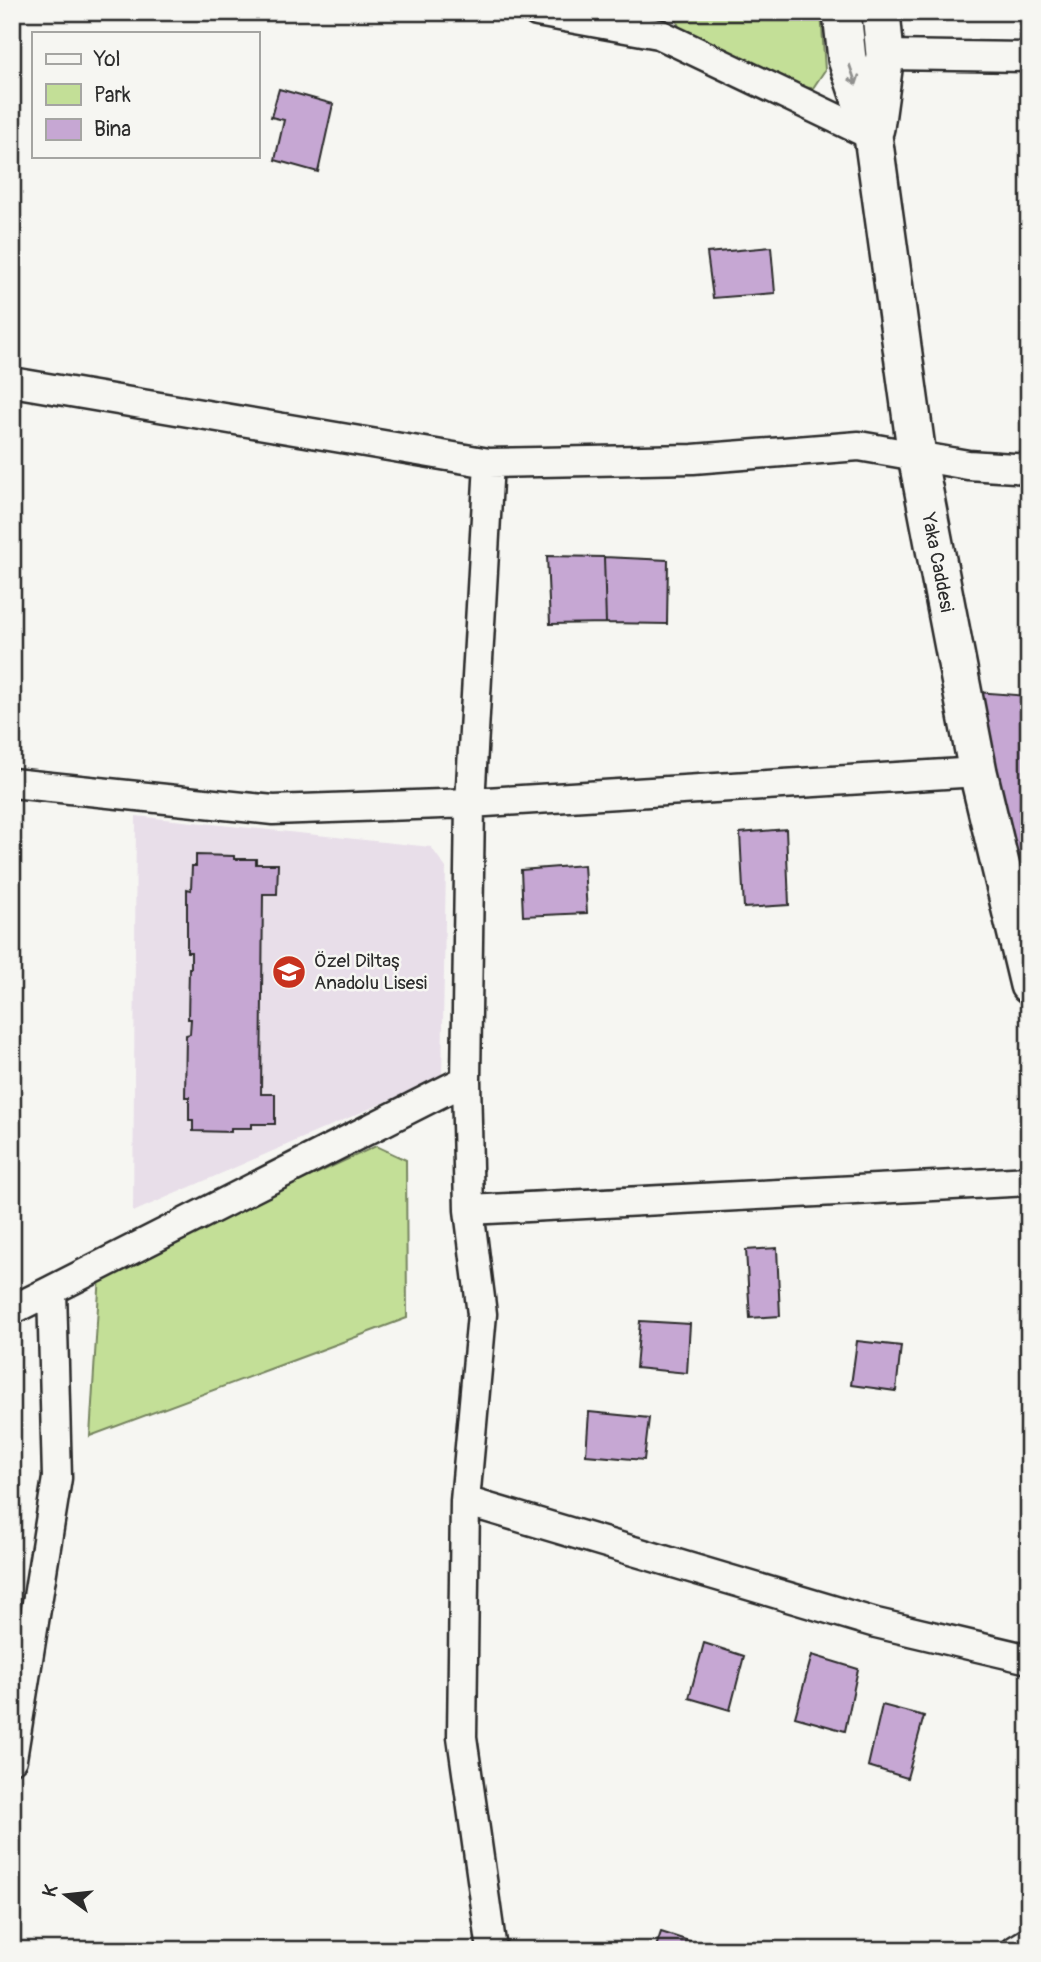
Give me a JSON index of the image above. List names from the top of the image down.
{
  "streets": {
    "street": ["Yaka Caddesi"]
  },
  "places": {
    "school or university": ["Özel Diltaş Anadolu Lisesi"]
  },
  "legend": ["Yol", "Park", "Bina"],
  "north": "left"
}
